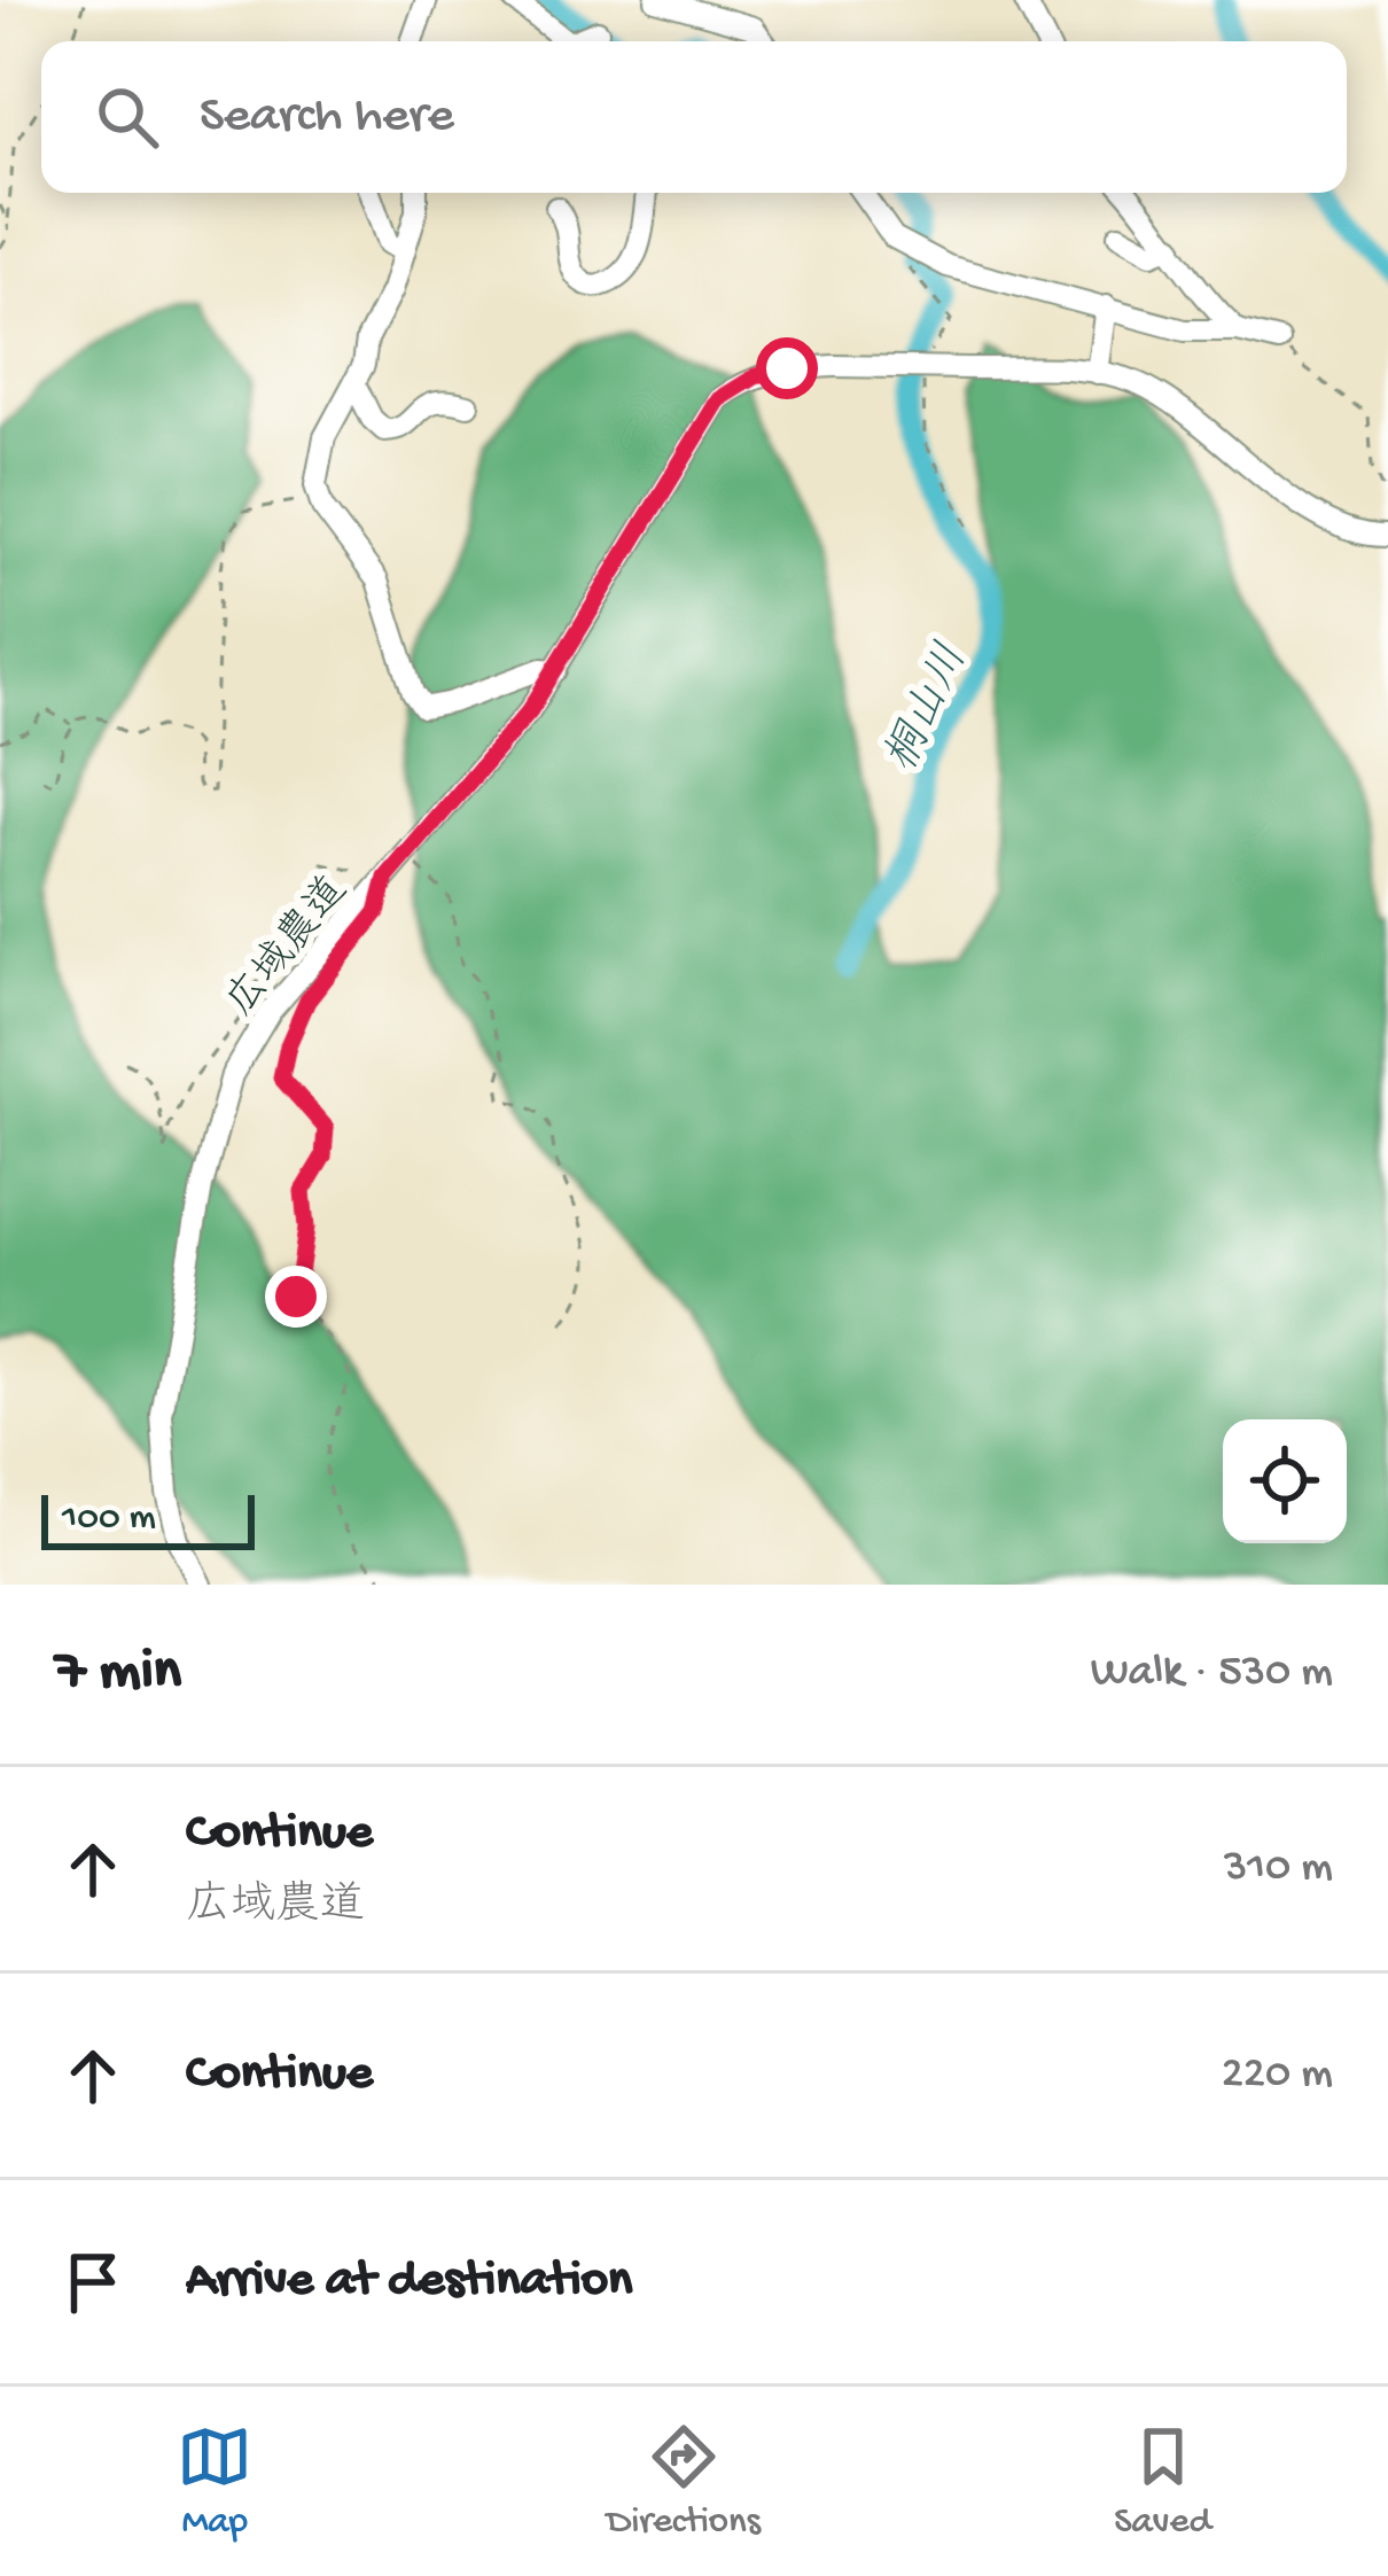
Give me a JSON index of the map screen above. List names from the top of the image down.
{
  "streets": {
    "street": ["広域農道"]
  },
  "water": ["桐山川"],
  "scale_bar": "100 m",
  "page": {
    "search": "Search here",
    "scale": "100 m",
    "heading": ["7 min", "Walk · 530 m"],
    "list": [
      ["Continue", "広域農道", "310 m"],
      ["Continue", "220 m"],
      "Arrive at destination"
    ],
    "nav": ["Map", "Directions", "Saved"]
  }
}
